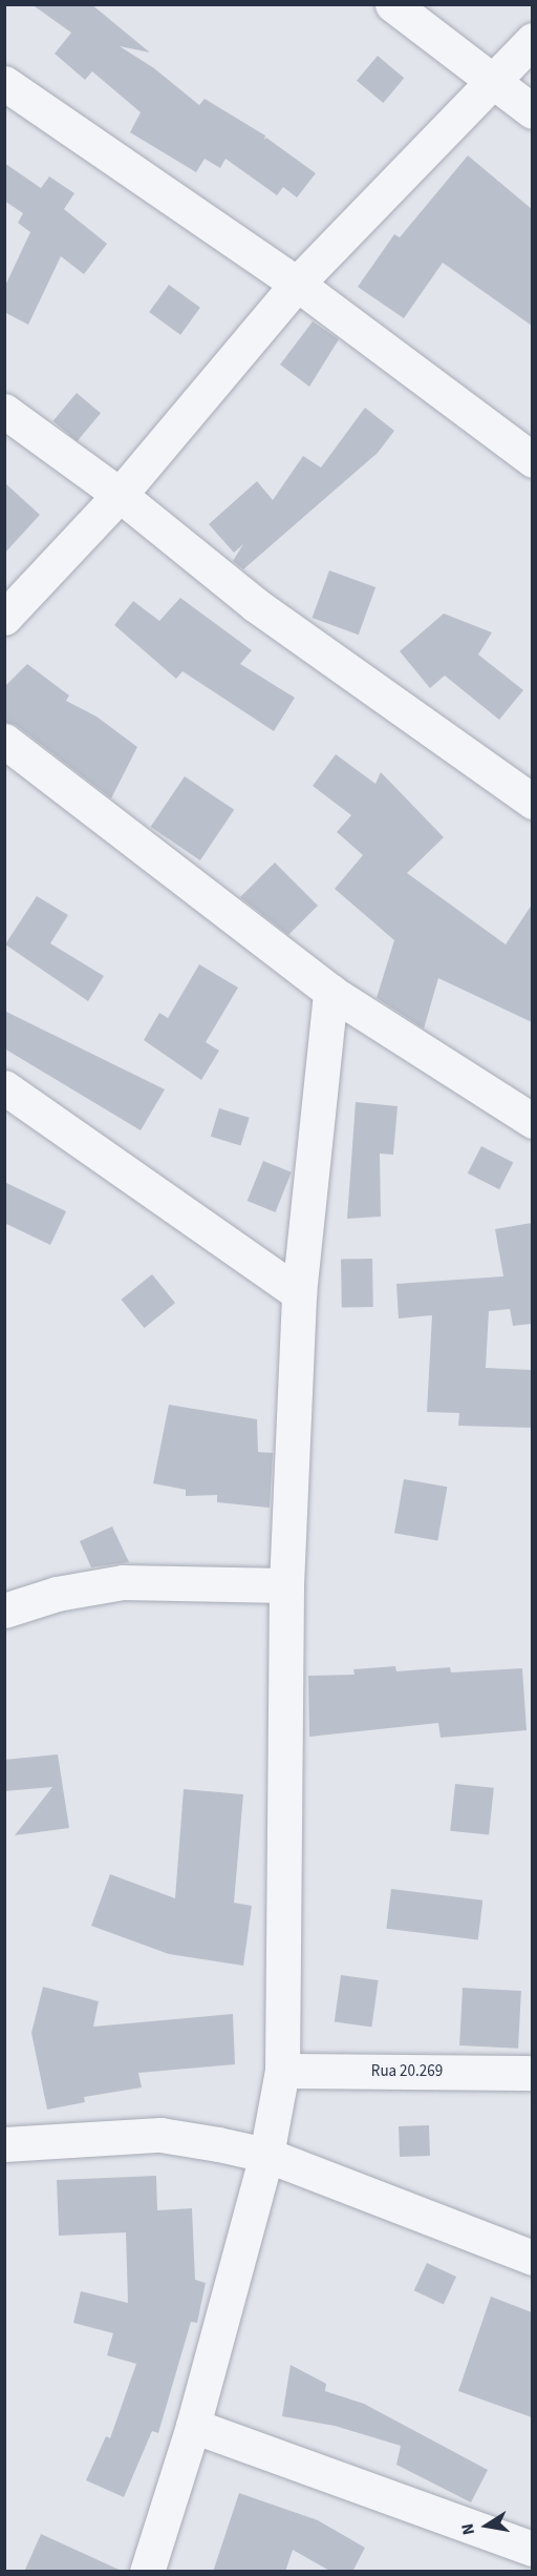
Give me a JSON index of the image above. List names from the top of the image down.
{
  "streets": {
    "street": ["Rua 20.269"]
  },
  "north": "left"
}
